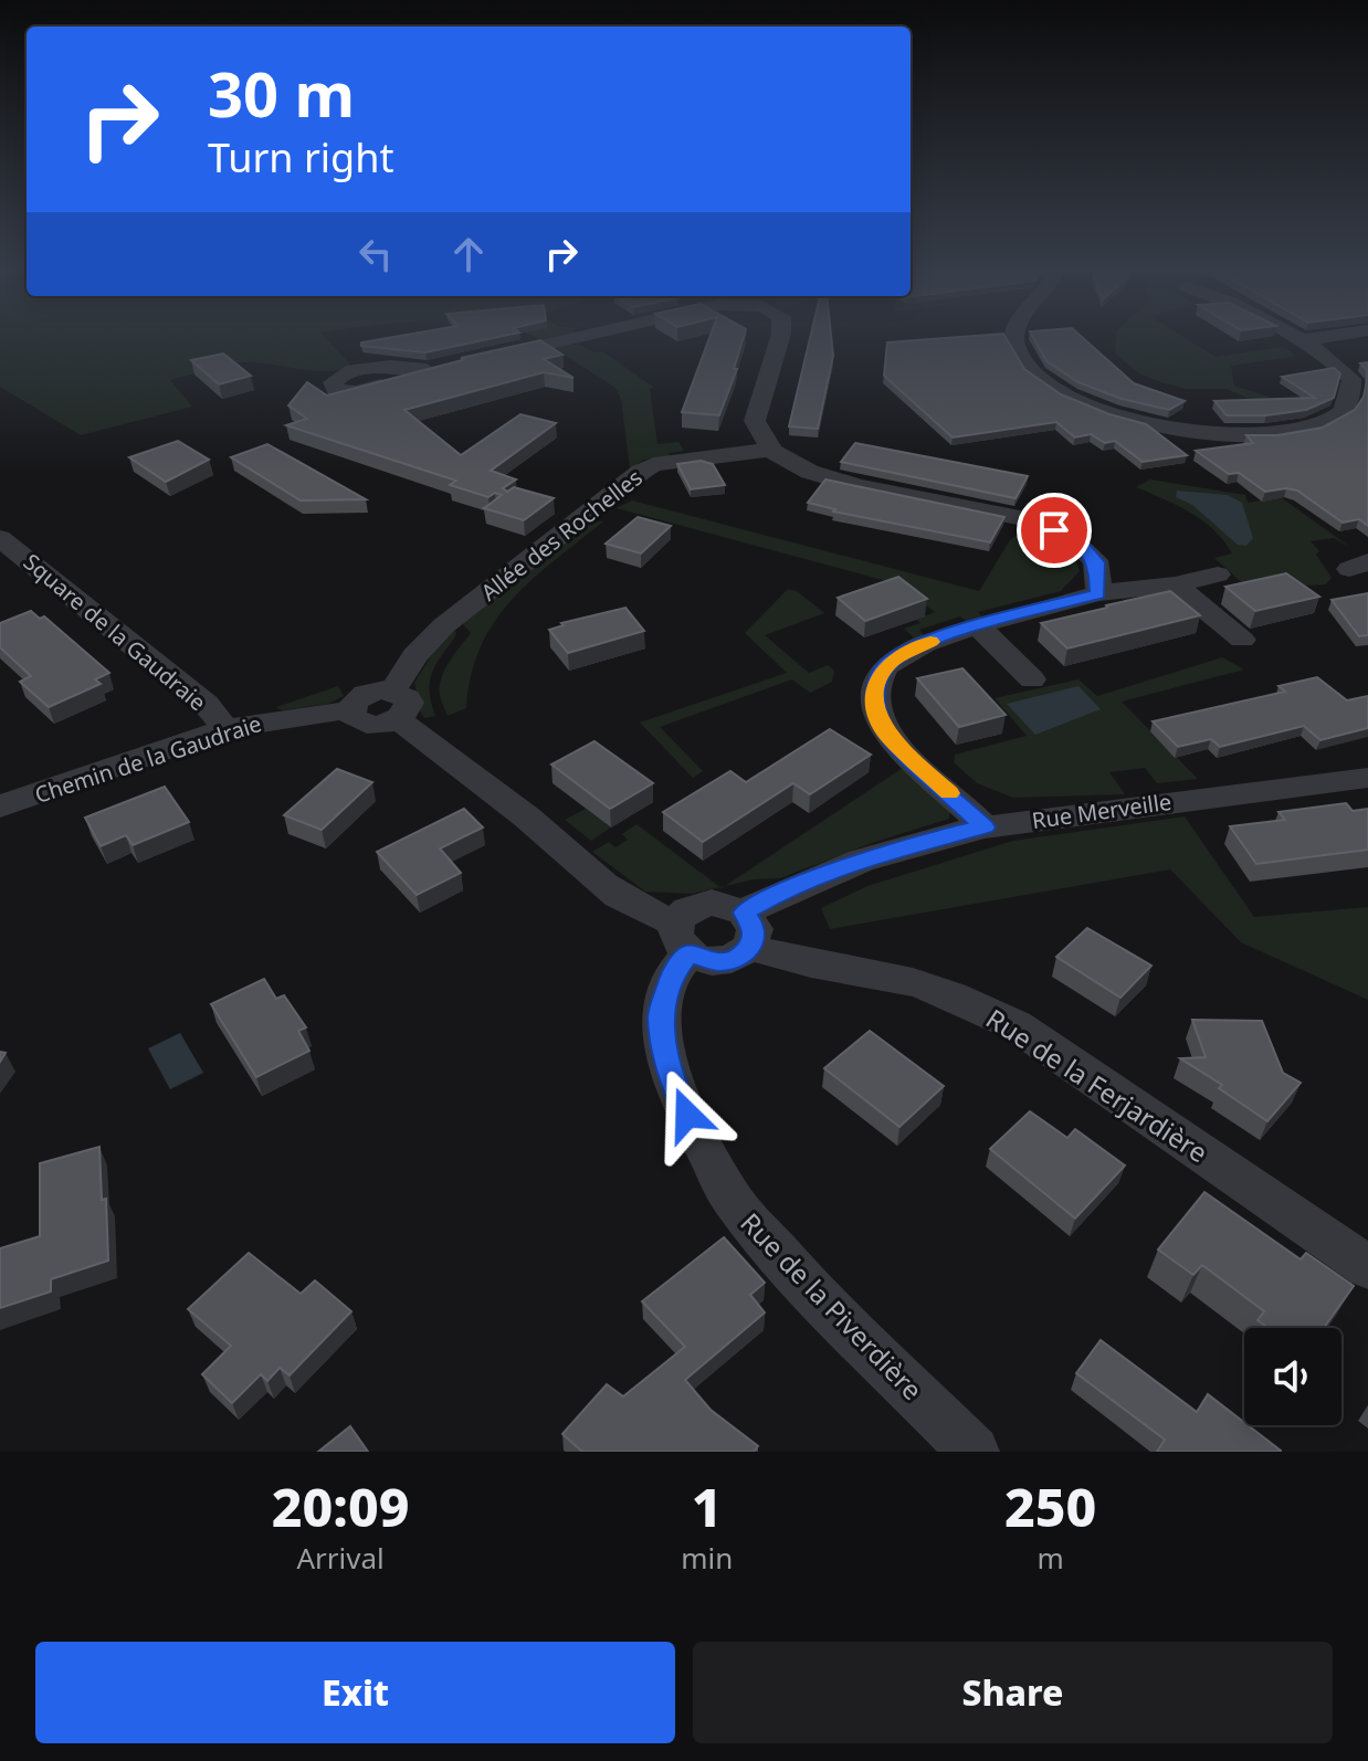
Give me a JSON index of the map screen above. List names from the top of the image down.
{
  "streets": {
    "street": [
      "Allée des Rochelles",
      "Square de la Gaudraie",
      "Chemin de la Gaudraie",
      "Rue Merveille",
      "Rue de la Ferjardière",
      "Rue de la Piverdière"
    ]
  },
  "crossings": [
    ["Allée des Rochelles", "Chemin de la Gaudraie"],
    ["Square de la Gaudraie", "Chemin de la Gaudraie"],
    ["Rue Merveille", "Rue de la Ferjardière"],
    ["Rue Merveille", "Rue de la Piverdière"],
    ["Rue de la Ferjardière", "Rue de la Piverdière"]
  ],
  "page": {
    "turn": ["30 m", "Turn right"],
    "eta": [
      "20:09",
      "Arrival",
      "1",
      "min",
      "250",
      "m"
    ],
    "buttons": ["Exit", "Share"]
  }
}
